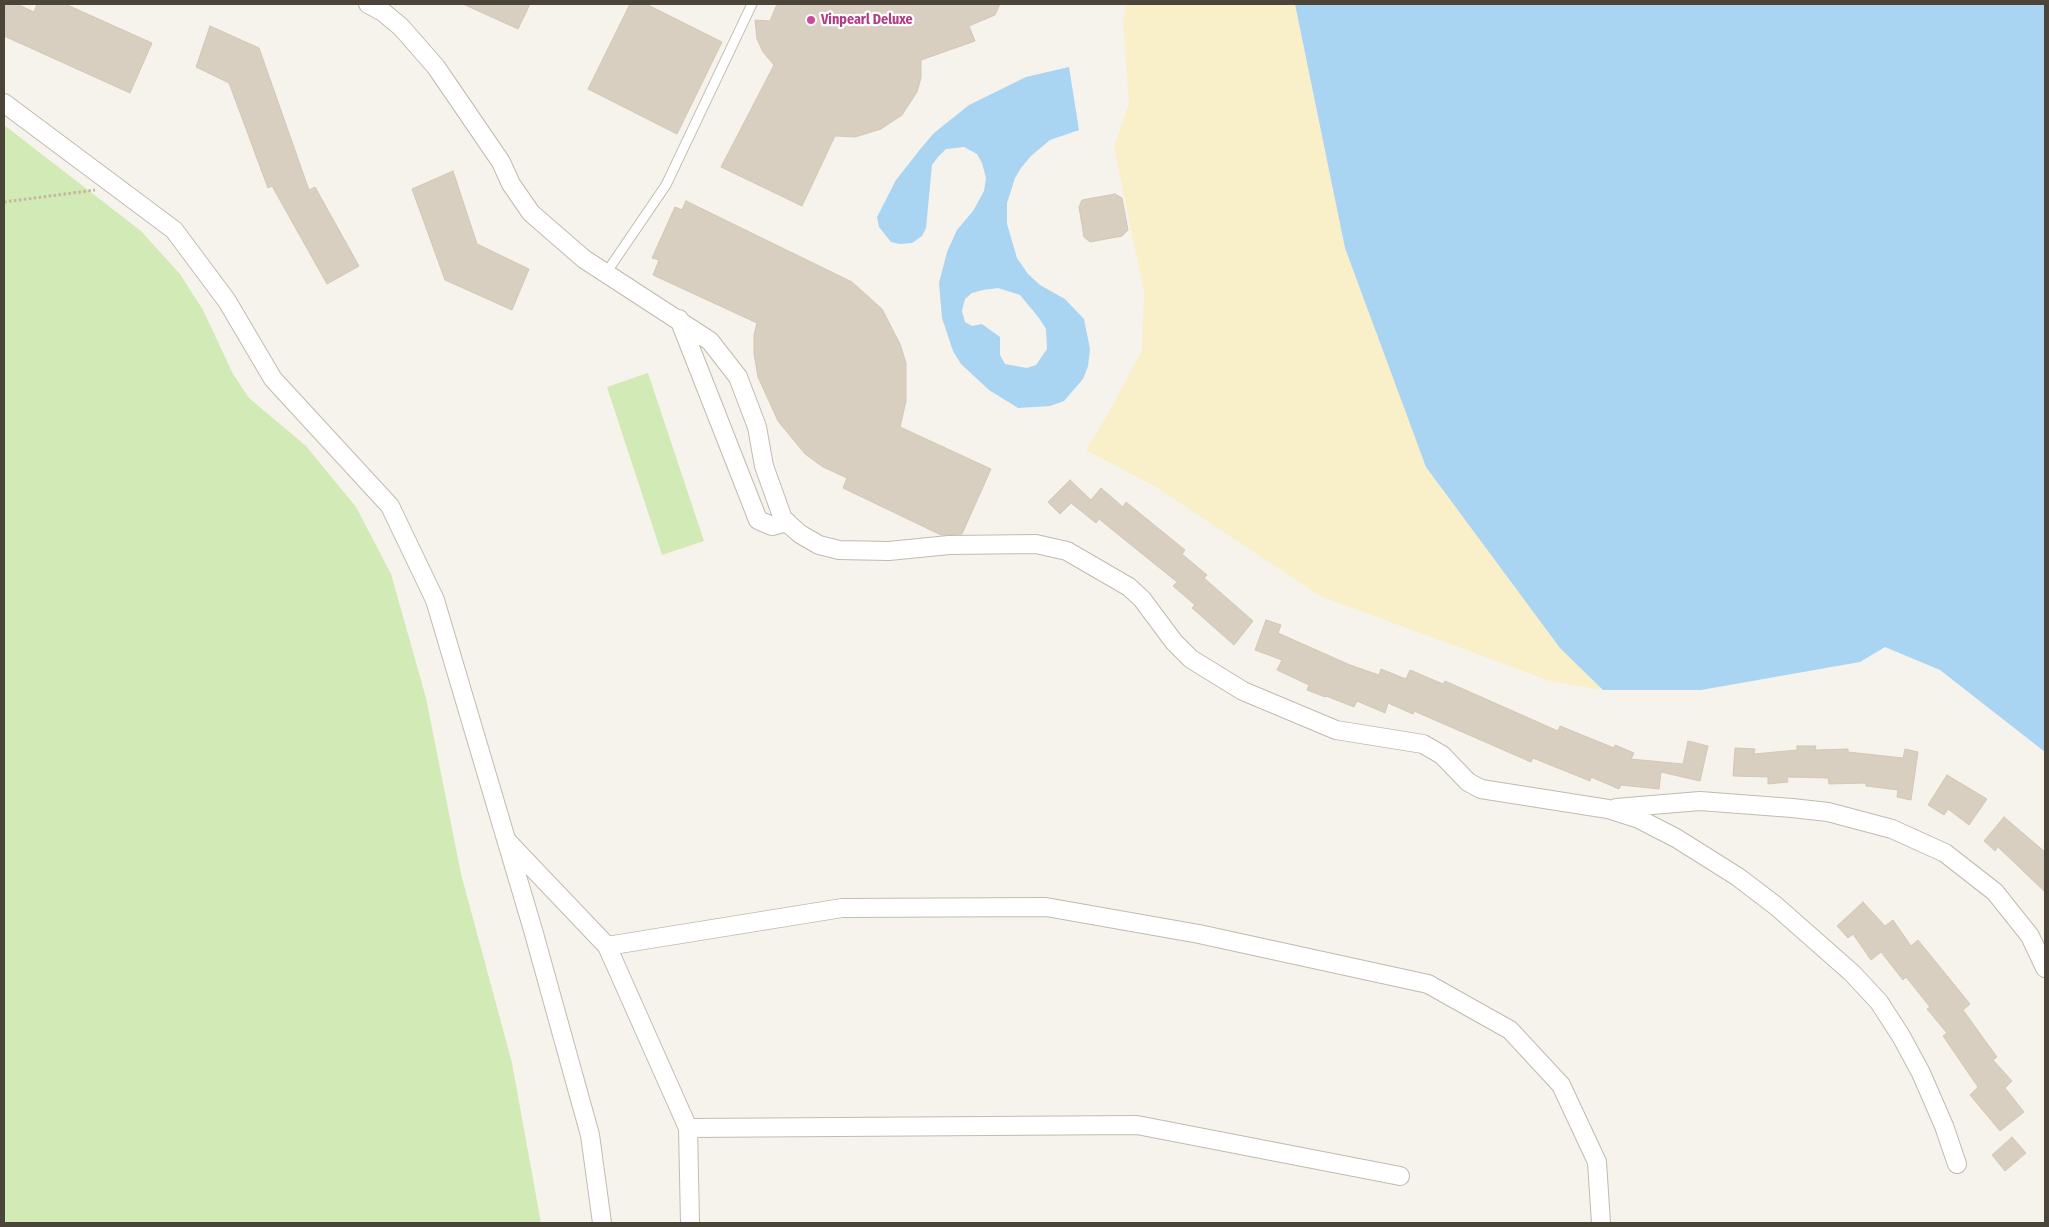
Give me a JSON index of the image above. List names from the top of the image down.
{
  "places": ["Vinpearl Deluxe"]
}
